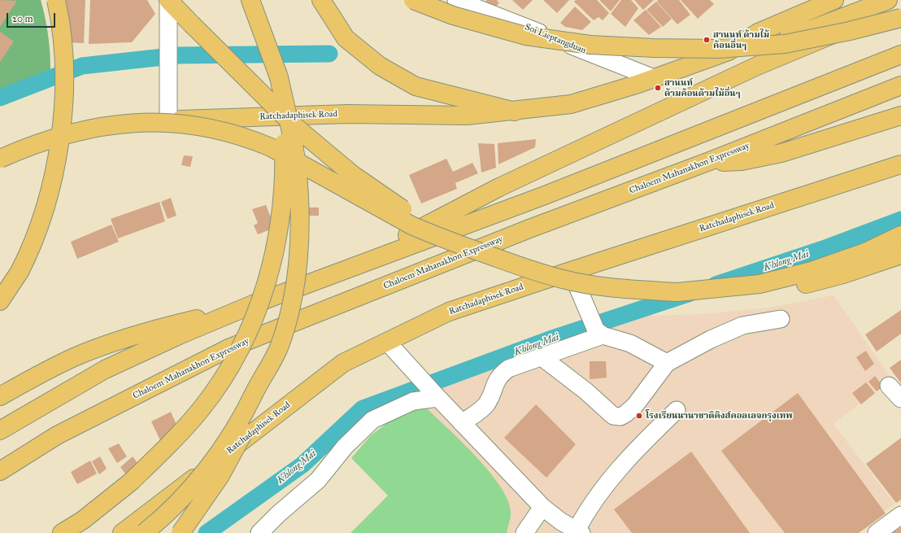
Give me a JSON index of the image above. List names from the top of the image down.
{
  "streets": {
    "main road": ["Ratchadaphisek Road", "Chaloem Mahanakhon Expressway"],
    "street": ["Soi Lieptangduan"]
  },
  "crossings": [
    ["Soi Lieptangduan", "Ratchadaphisek Road"]
  ],
  "water": ["Khlong Mai"],
  "places": ["สานนท์ ด้ามไม้ ค้อนอื่นๆ", "สานนท์ ด้ามค้อนด้ามไม้อื่นๆ", "โรงเรียนนานาชาติคิงส์คอลเลจกรุงเทพ"],
  "scale_bar": "20 m"
}
